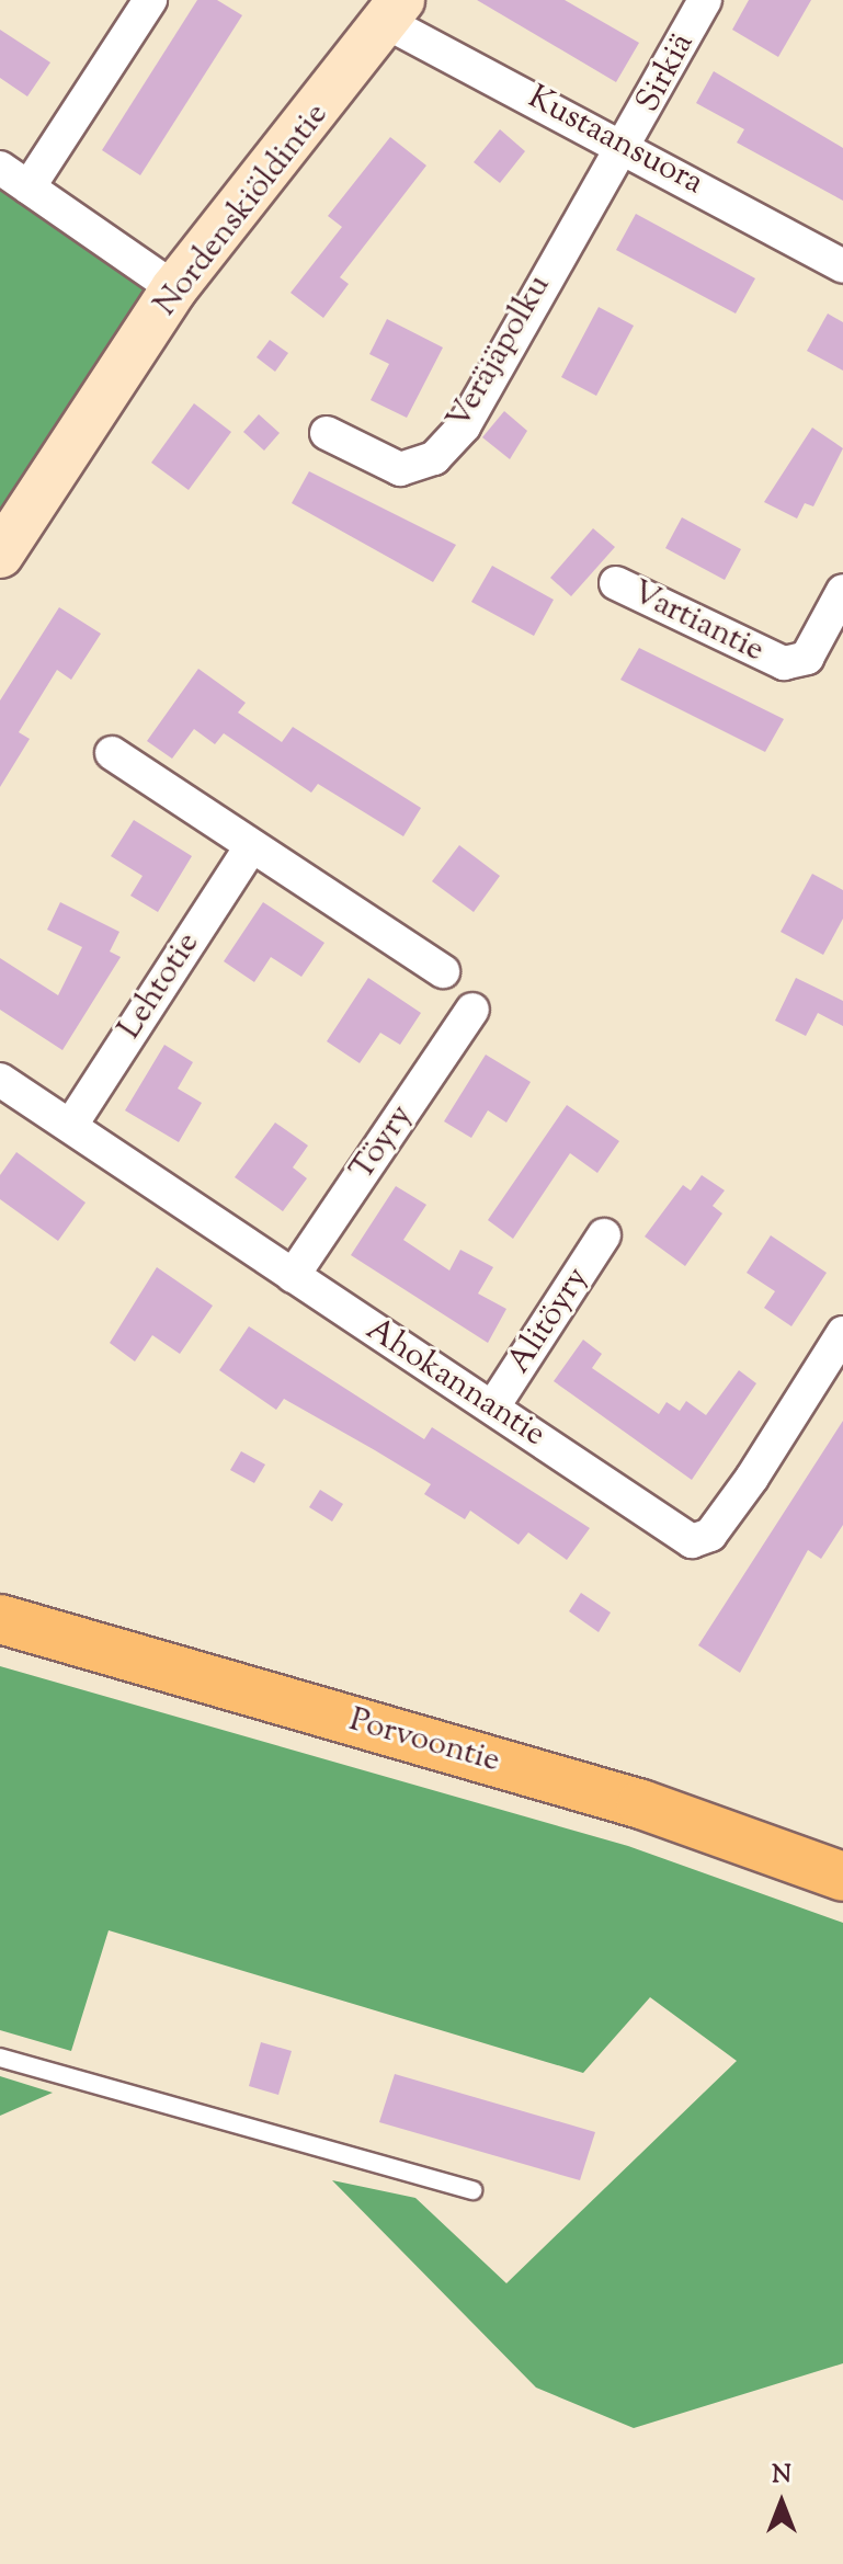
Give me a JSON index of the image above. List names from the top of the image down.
{
  "streets": {
    "main road": ["Nordenskiöldintie", "Porvoontie"],
    "street": [
      "Sirkiä",
      "Kustaansuora",
      "Veräjäpolku",
      "Vartiantie",
      "Lehtotie",
      "Töyry",
      "Alitöyry",
      "Ahokannantie"
    ]
  },
  "crossings": [
    ["Sirkiä", "Kustaansuora"],
    ["Sirkiä", "Veräjäpolku"],
    ["Kustaansuora", "Nordenskiöldintie"],
    ["Kustaansuora", "Veräjäpolku"],
    ["Lehtotie", "Ahokannantie"],
    ["Töyry", "Ahokannantie"],
    ["Alitöyry", "Ahokannantie"]
  ],
  "north": "top"
}
